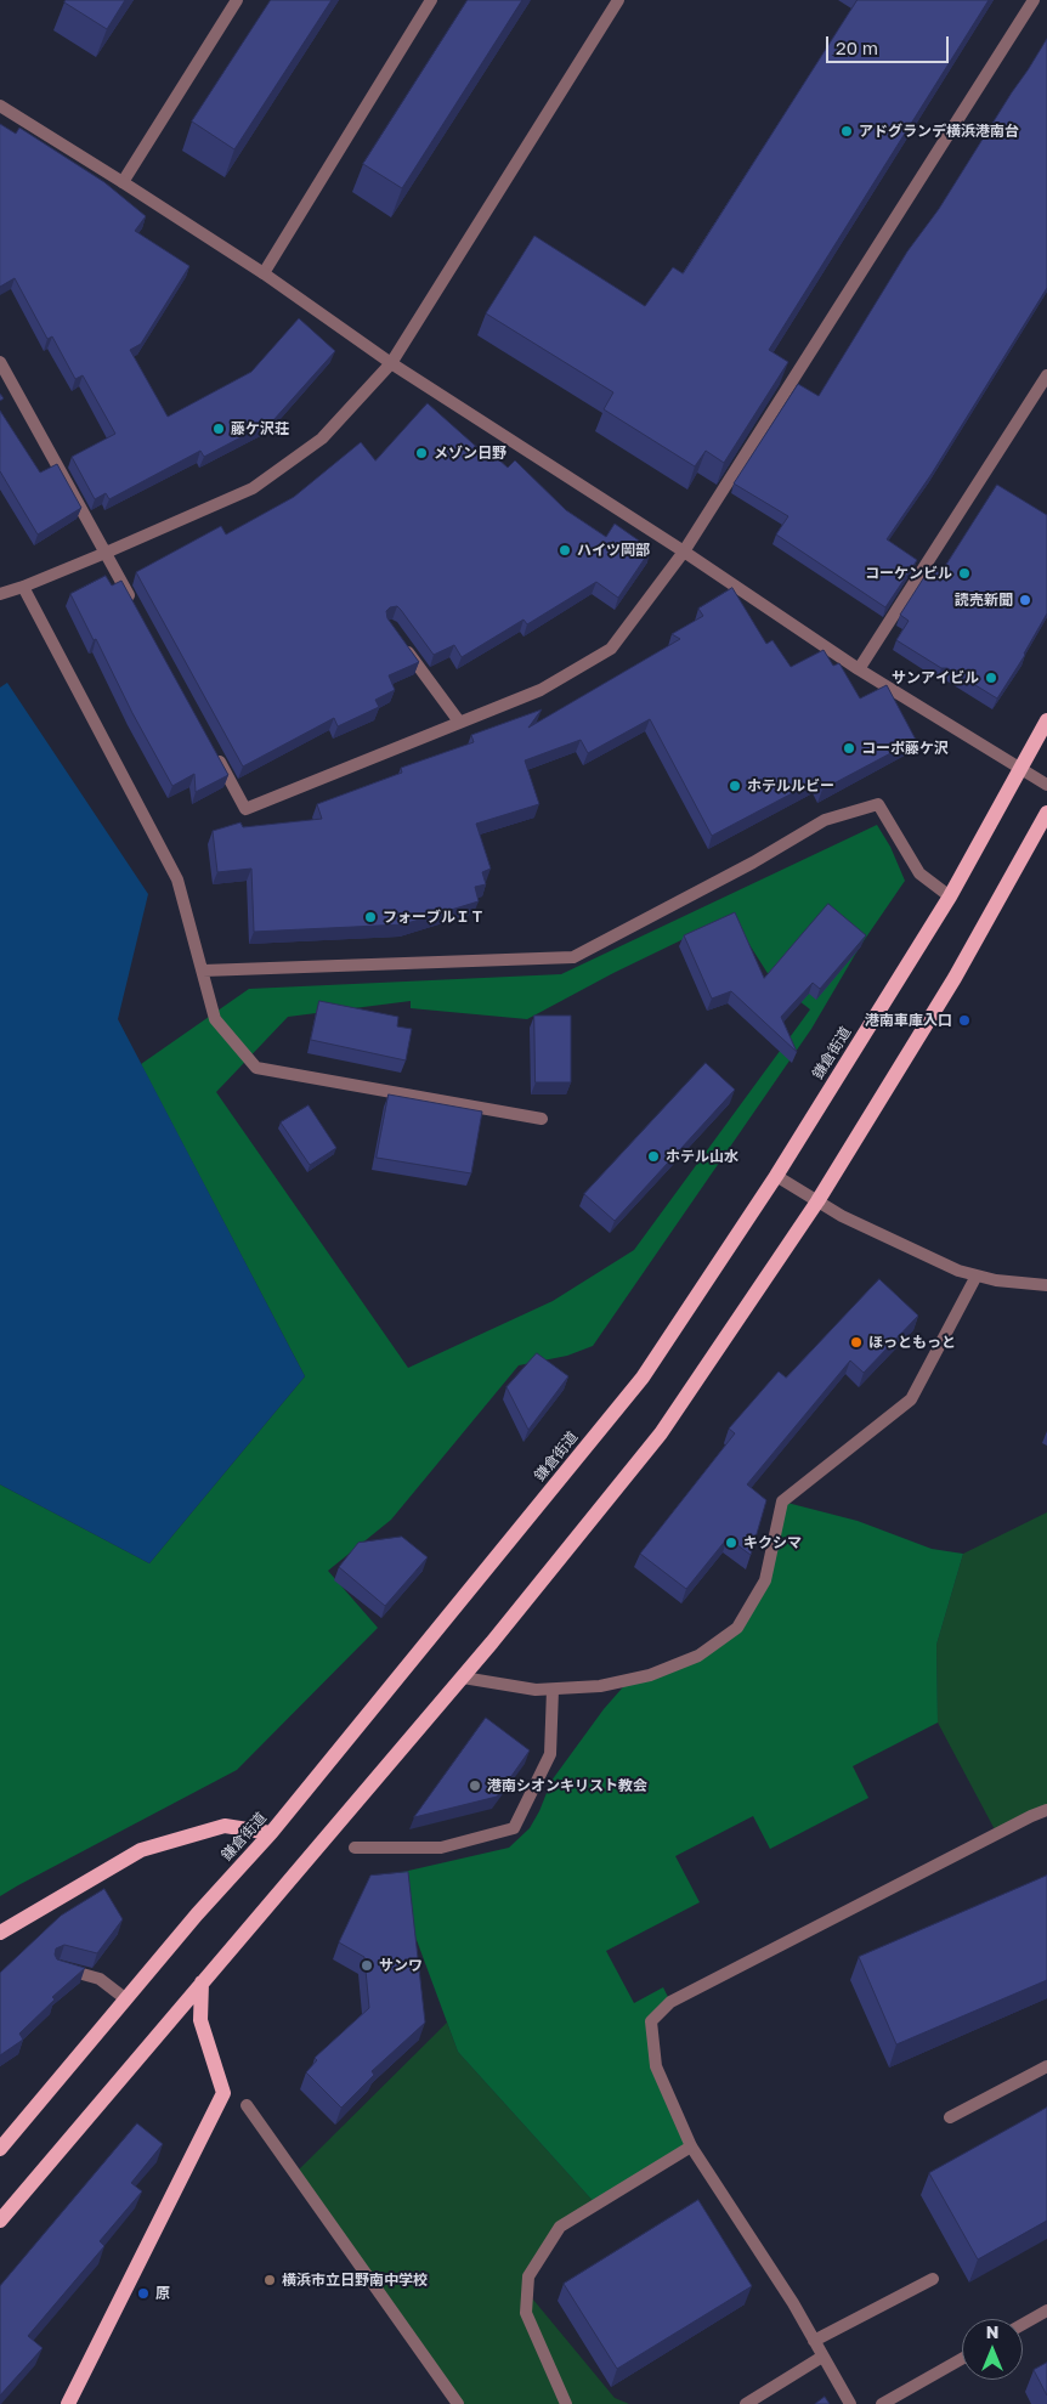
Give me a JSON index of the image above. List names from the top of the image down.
{
  "streets": {
    "main road": ["鎌倉街道"]
  },
  "places": [
    "アドグランデ横浜港南台",
    "藤ケ沢荘",
    "メゾン日野",
    "ハイツ岡部",
    "コーケンビル",
    "読売新聞",
    "サンアイビル",
    "コーポ藤ケ沢",
    "ホテルルビー",
    "フォーブルＩＴ",
    "港南車庫入口",
    "ホテル山水",
    "ほっともっと",
    "キクシマ",
    "港南シオンキリスト教会",
    "サンワ",
    "横浜市立日野南中学校",
    "原"
  ],
  "scale_bar": "20 m",
  "north": "top"
}
